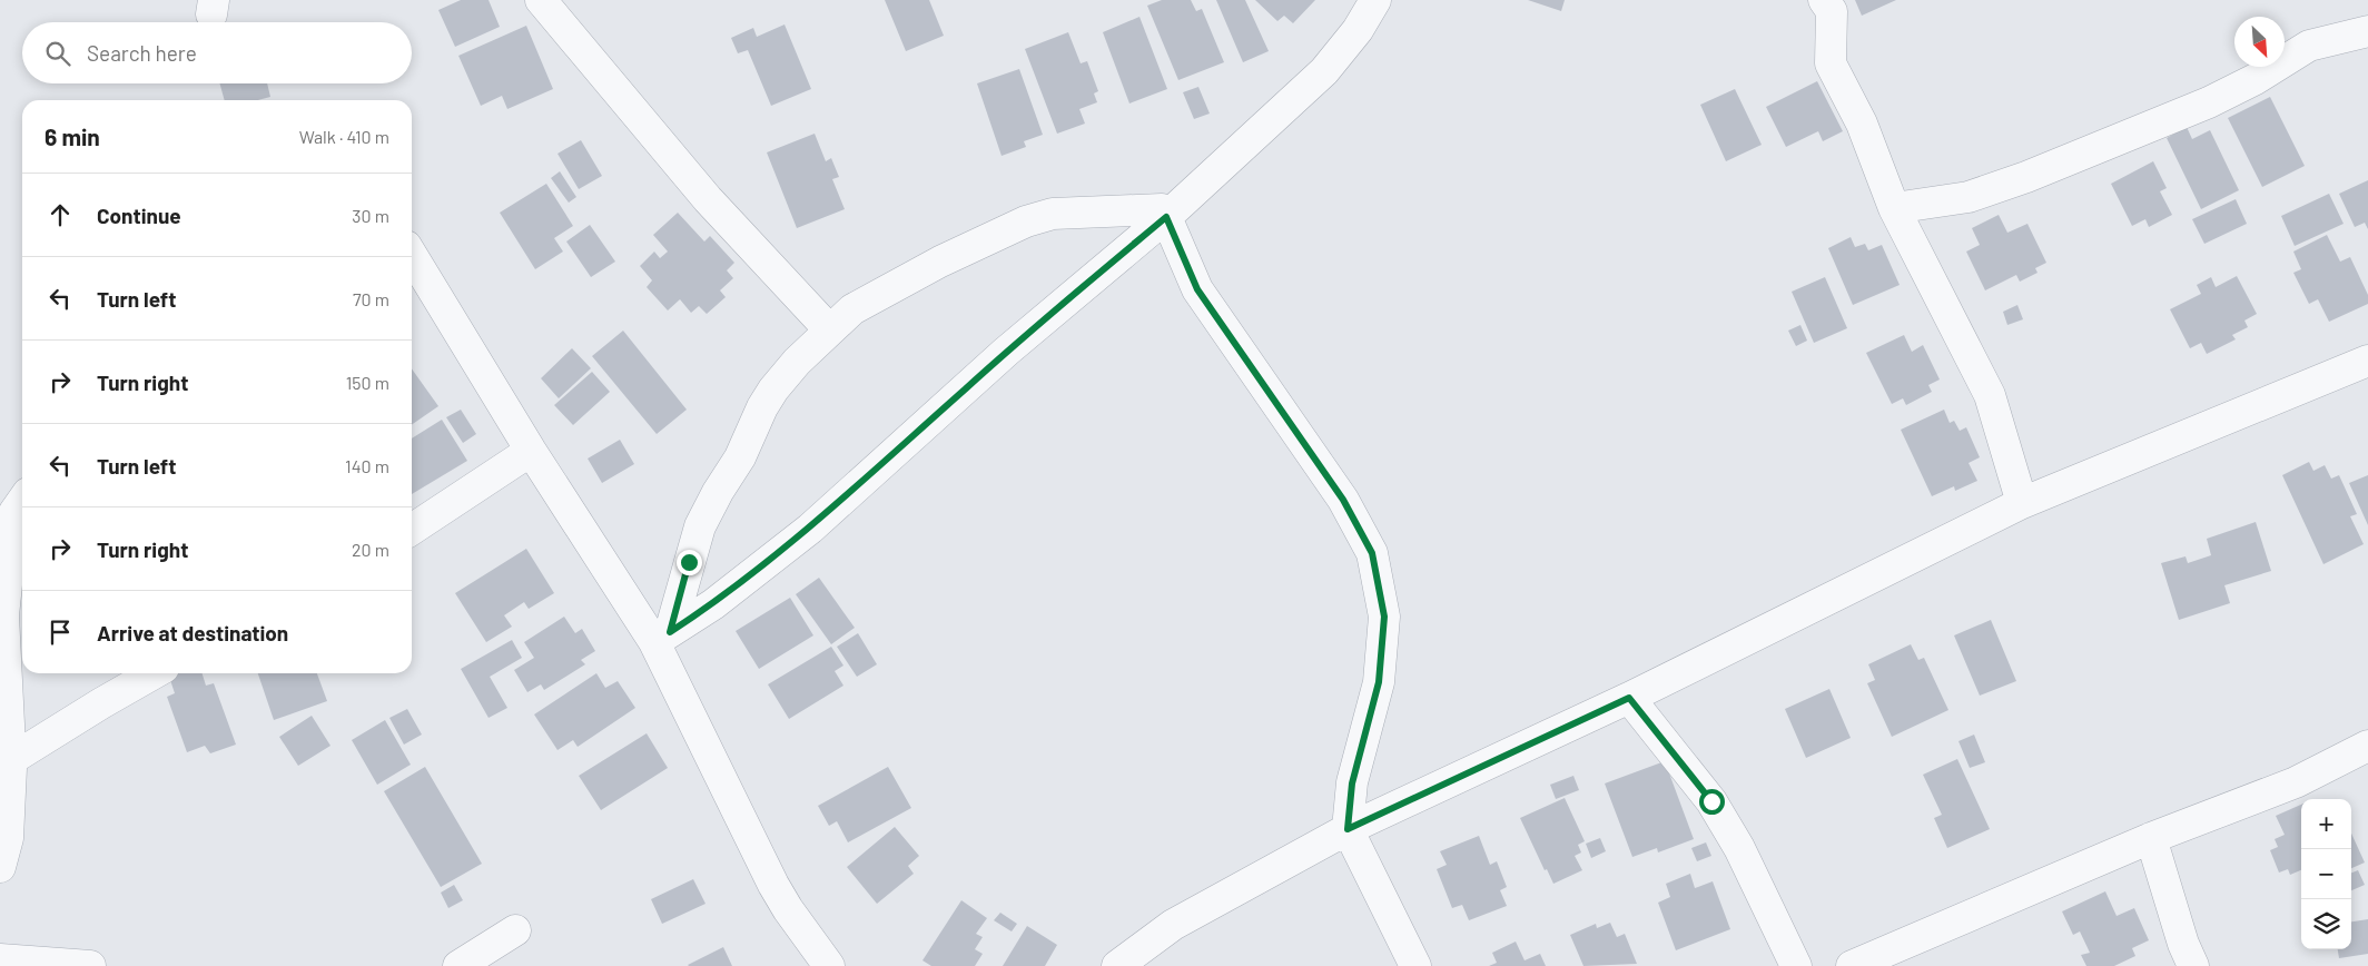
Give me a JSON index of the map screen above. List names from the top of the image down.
{
  "north": "bottom right",
  "page": {
    "search": "Search here",
    "heading": ["6 min", "Walk · 410 m"],
    "list": [
      ["Continue", "30 m"],
      ["Turn left", "70 m"],
      ["Turn right", "150 m"],
      ["Turn left", "140 m"],
      ["Turn right", "20 m"],
      "Arrive at destination"
    ],
    "map_buttons": ["+", "−"]
  }
}
